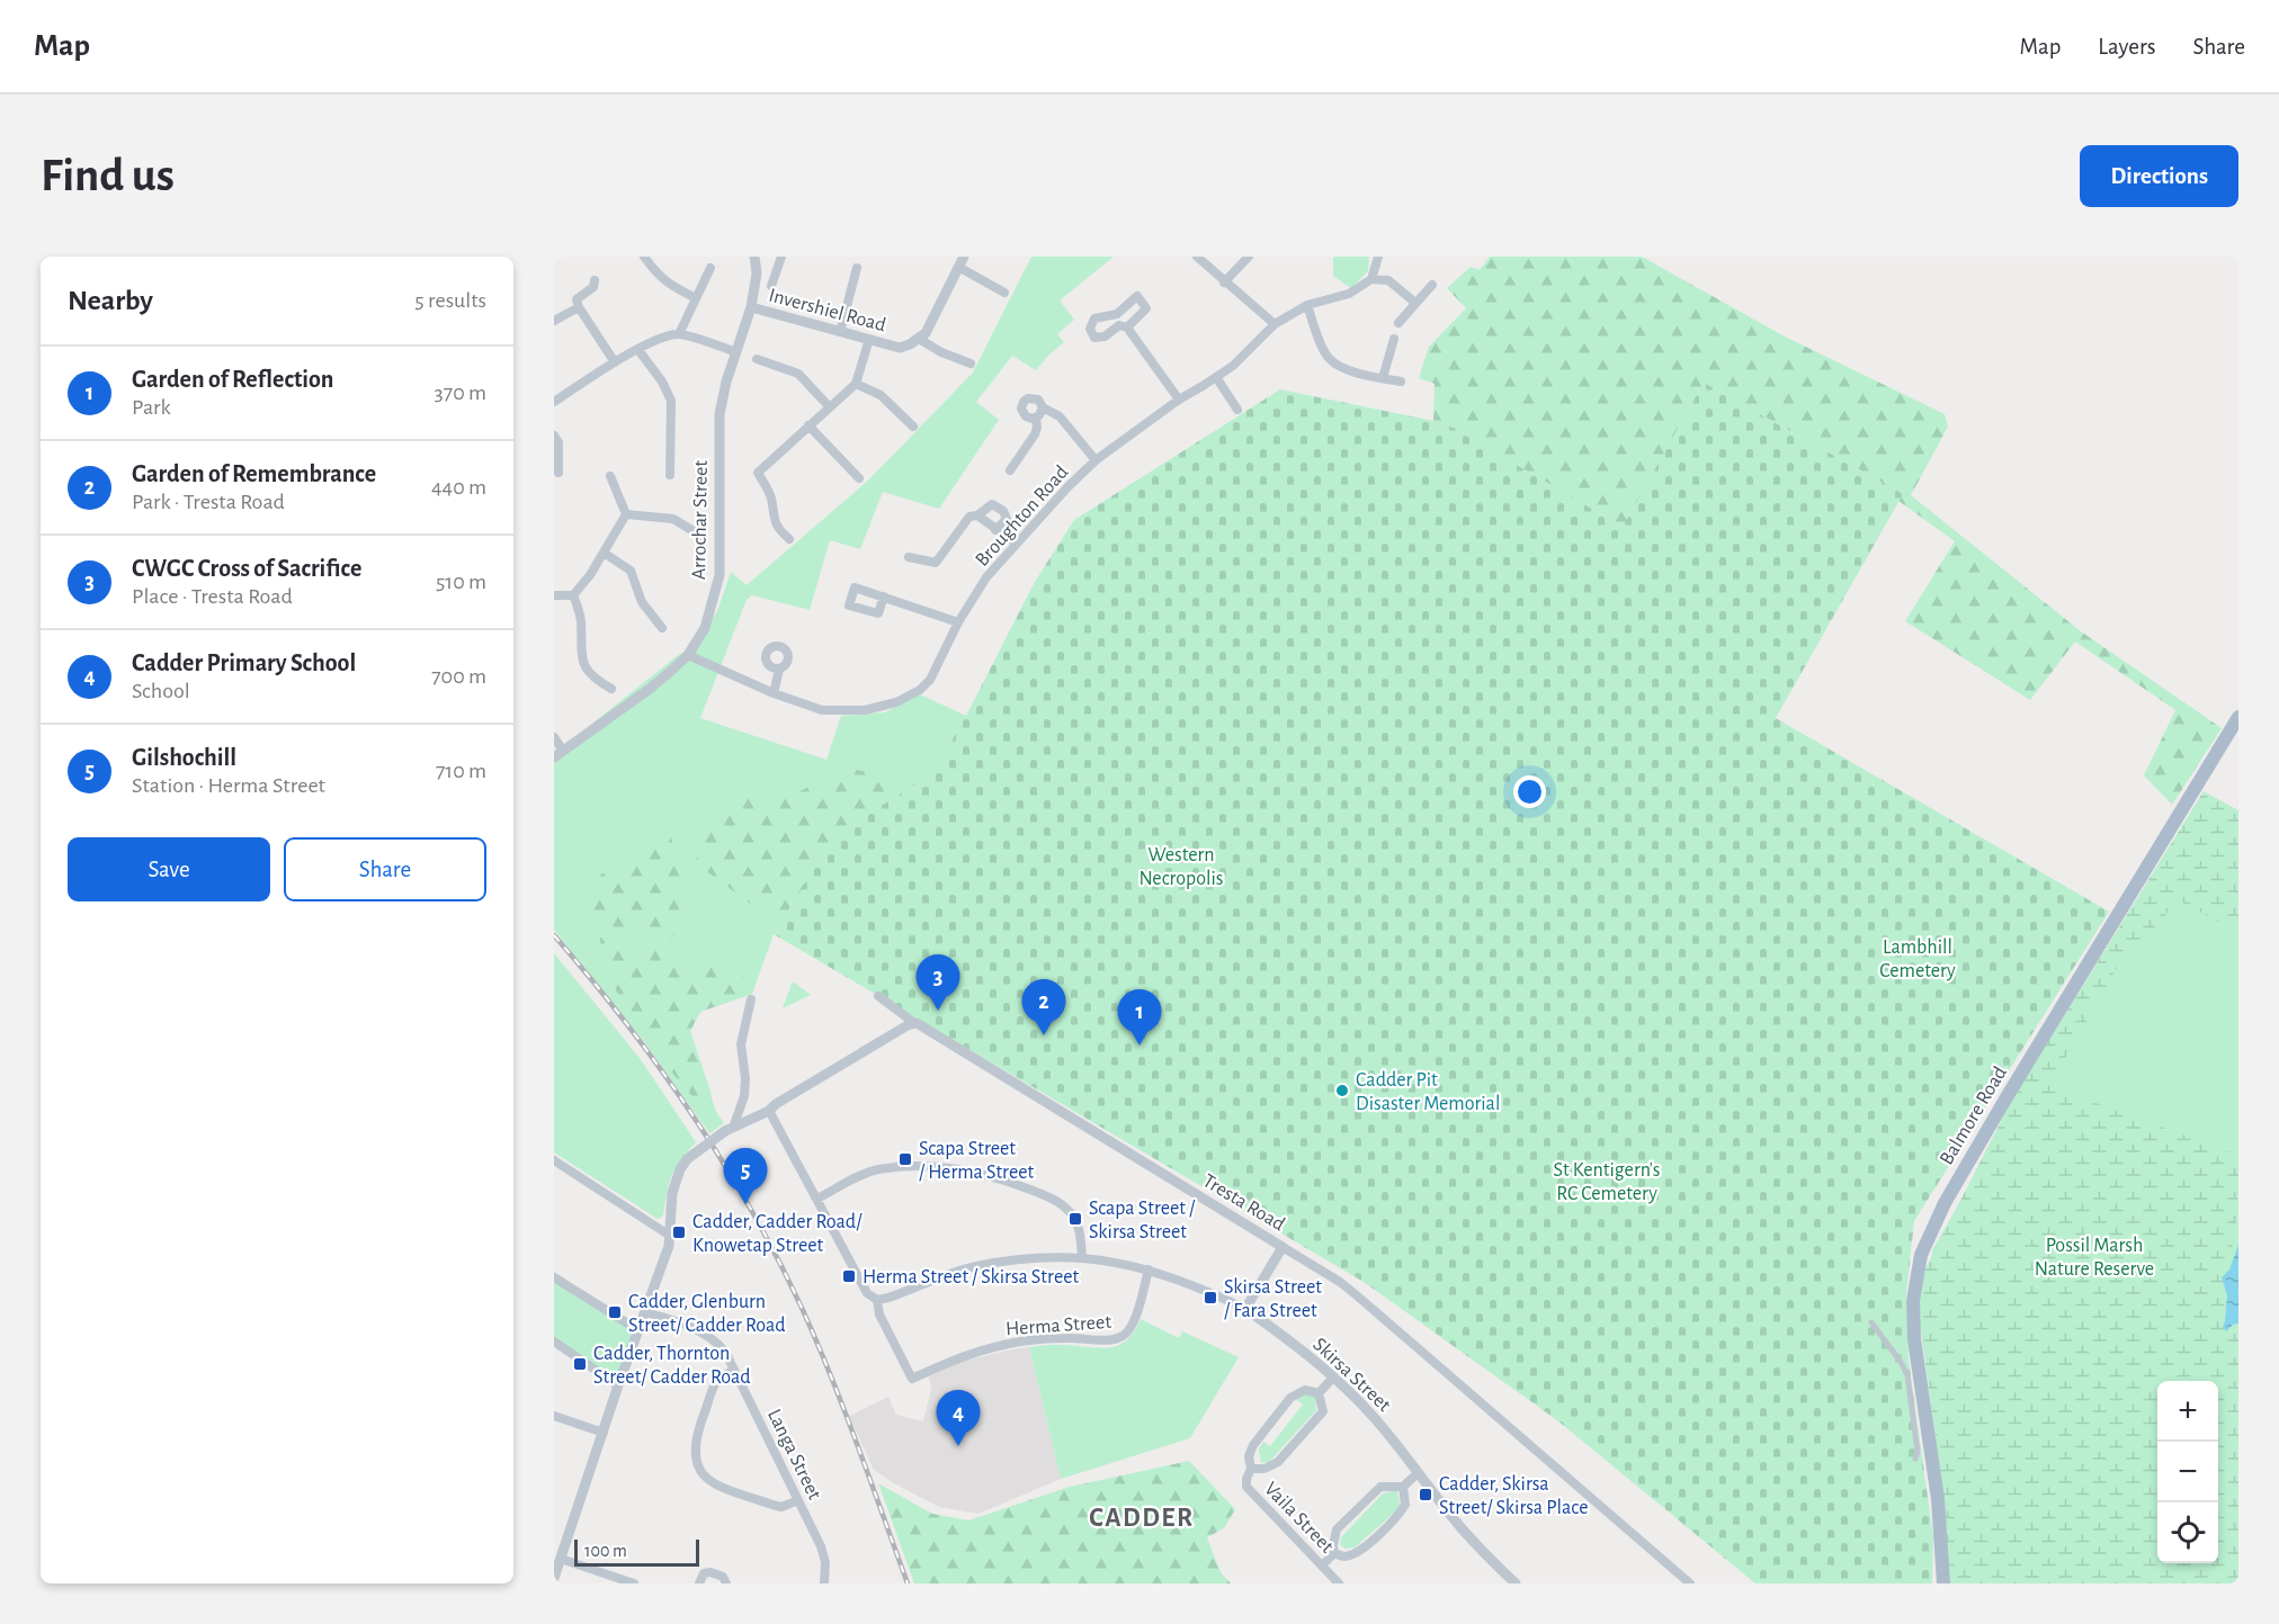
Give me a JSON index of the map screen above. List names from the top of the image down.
{
  "streets": {
    "main road": ["Balmore Road"],
    "street": [
      "Invershiel Road",
      "Broughton Road",
      "Arrochar Street",
      "Tresta Road",
      "Herma Street",
      "Skirsa Street",
      "Langa Street",
      "Vaila Street"
    ]
  },
  "crossings": [
    ["Invershiel Road", "Arrochar Street"],
    ["Broughton Road", "Arrochar Street"],
    ["Herma Street", "Skirsa Street"]
  ],
  "districts": ["CADDER"],
  "parks": [
    "Western Necropolis",
    "Lambhill Cemetery",
    "St Kentigern's RC Cemetery",
    "Possil Marsh Nature Reserve"
  ],
  "places": {
    "other": ["Cadder Pit Disaster Memorial"],
    "transit": [
      "Scapa Street / Herma Street",
      "Scapa Street / Skirsa Street",
      "Cadder, Cadder Road/ Knowetap Street",
      "Herma Street / Skirsa Street",
      "Skirsa Street / Fara Street",
      "Cadder, Glenburn Street/ Cadder Road",
      "Cadder, Thornton Street/ Cadder Road",
      "Cadder, Skirsa Street/ Skirsa Place"
    ]
  },
  "scale_bar": "100 m",
  "page": {
    "header": "Map",
    "nav": ["Map", "Layers", "Share"],
    "buttons": [
      "Directions",
      ["Save", "Share"]
    ],
    "title": "Find us",
    "heading": ["Nearby", "5 results"],
    "list": [
      {
        "mark": "1",
        "name": "Garden of Reflection",
        "note": "Park",
        "value": "370 m"
      },
      {
        "mark": "2",
        "name": "Garden of Remembrance",
        "note": "Park · Tresta Road",
        "value": "440 m"
      },
      {
        "mark": "3",
        "name": "CWGC Cross of Sacrifice",
        "note": "Place · Tresta Road",
        "value": "510 m"
      },
      {
        "mark": "4",
        "name": "Cadder Primary School",
        "note": "School",
        "value": "700 m"
      },
      {
        "mark": "5",
        "name": "Gilshochill",
        "note": "Station · Herma Street",
        "value": "710 m"
      }
    ],
    "pins": [
      "3",
      "2",
      "1",
      "5",
      "4"
    ],
    "map_buttons": ["+", "−"],
    "scale": "100 m"
  }
}
